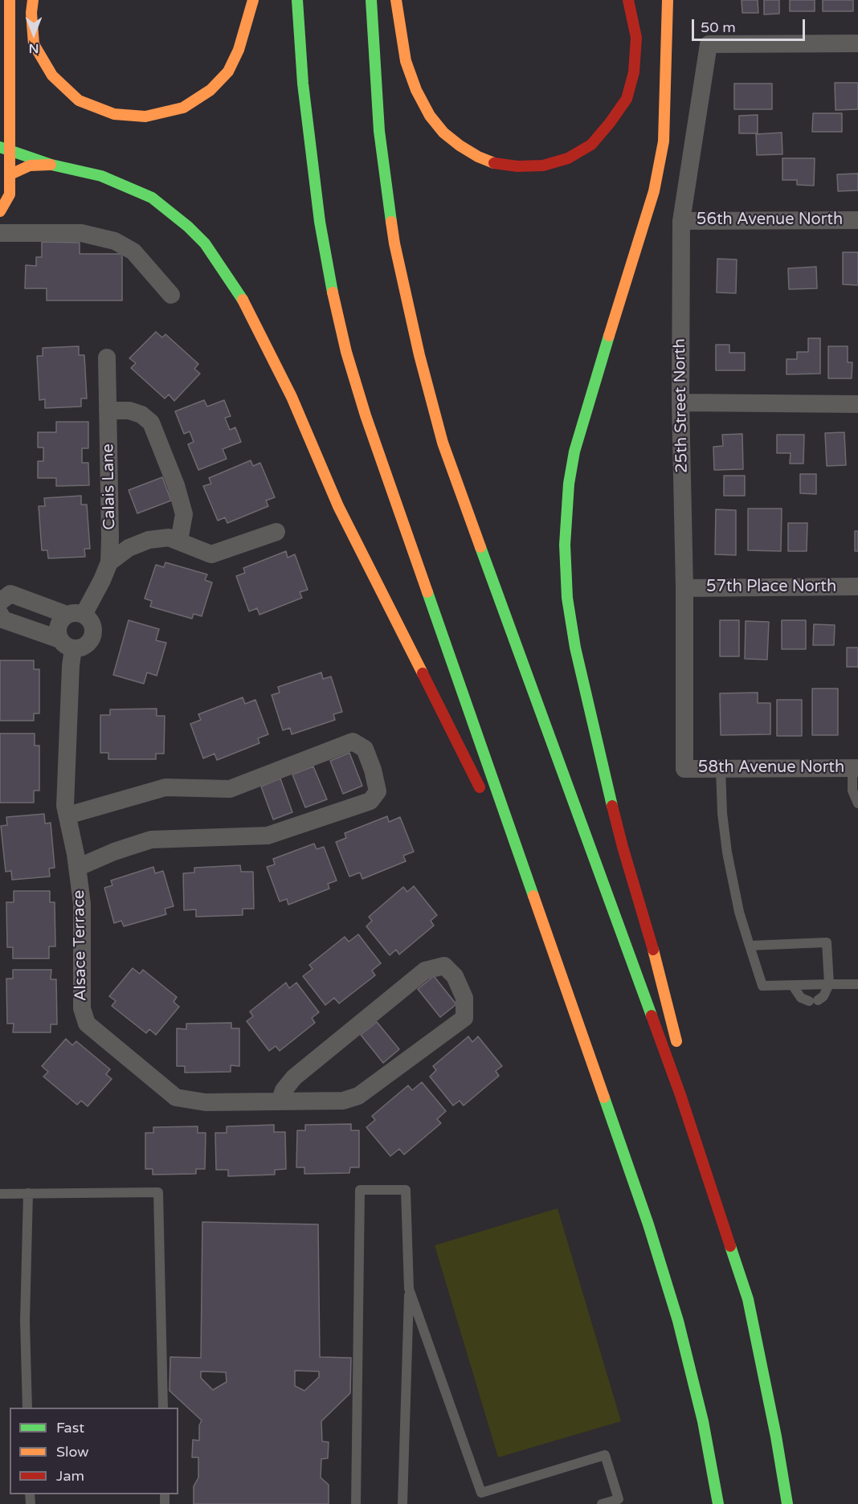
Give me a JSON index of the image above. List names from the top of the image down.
{
  "streets": {
    "street": [
      "56th Avenue North",
      "25th Street North",
      "Calais Lane",
      "57th Place North",
      "58th Avenue North",
      "Alsace Terrace"
    ]
  },
  "crossings": [
    ["56th Avenue North", "25th Street North"],
    ["25th Street North", "57th Place North"],
    ["25th Street North", "58th Avenue North"],
    ["Calais Lane", "Alsace Terrace"]
  ],
  "legend": ["Fast", "Slow", "Jam"],
  "scale_bar": "50 m",
  "north": "bottom"
}
